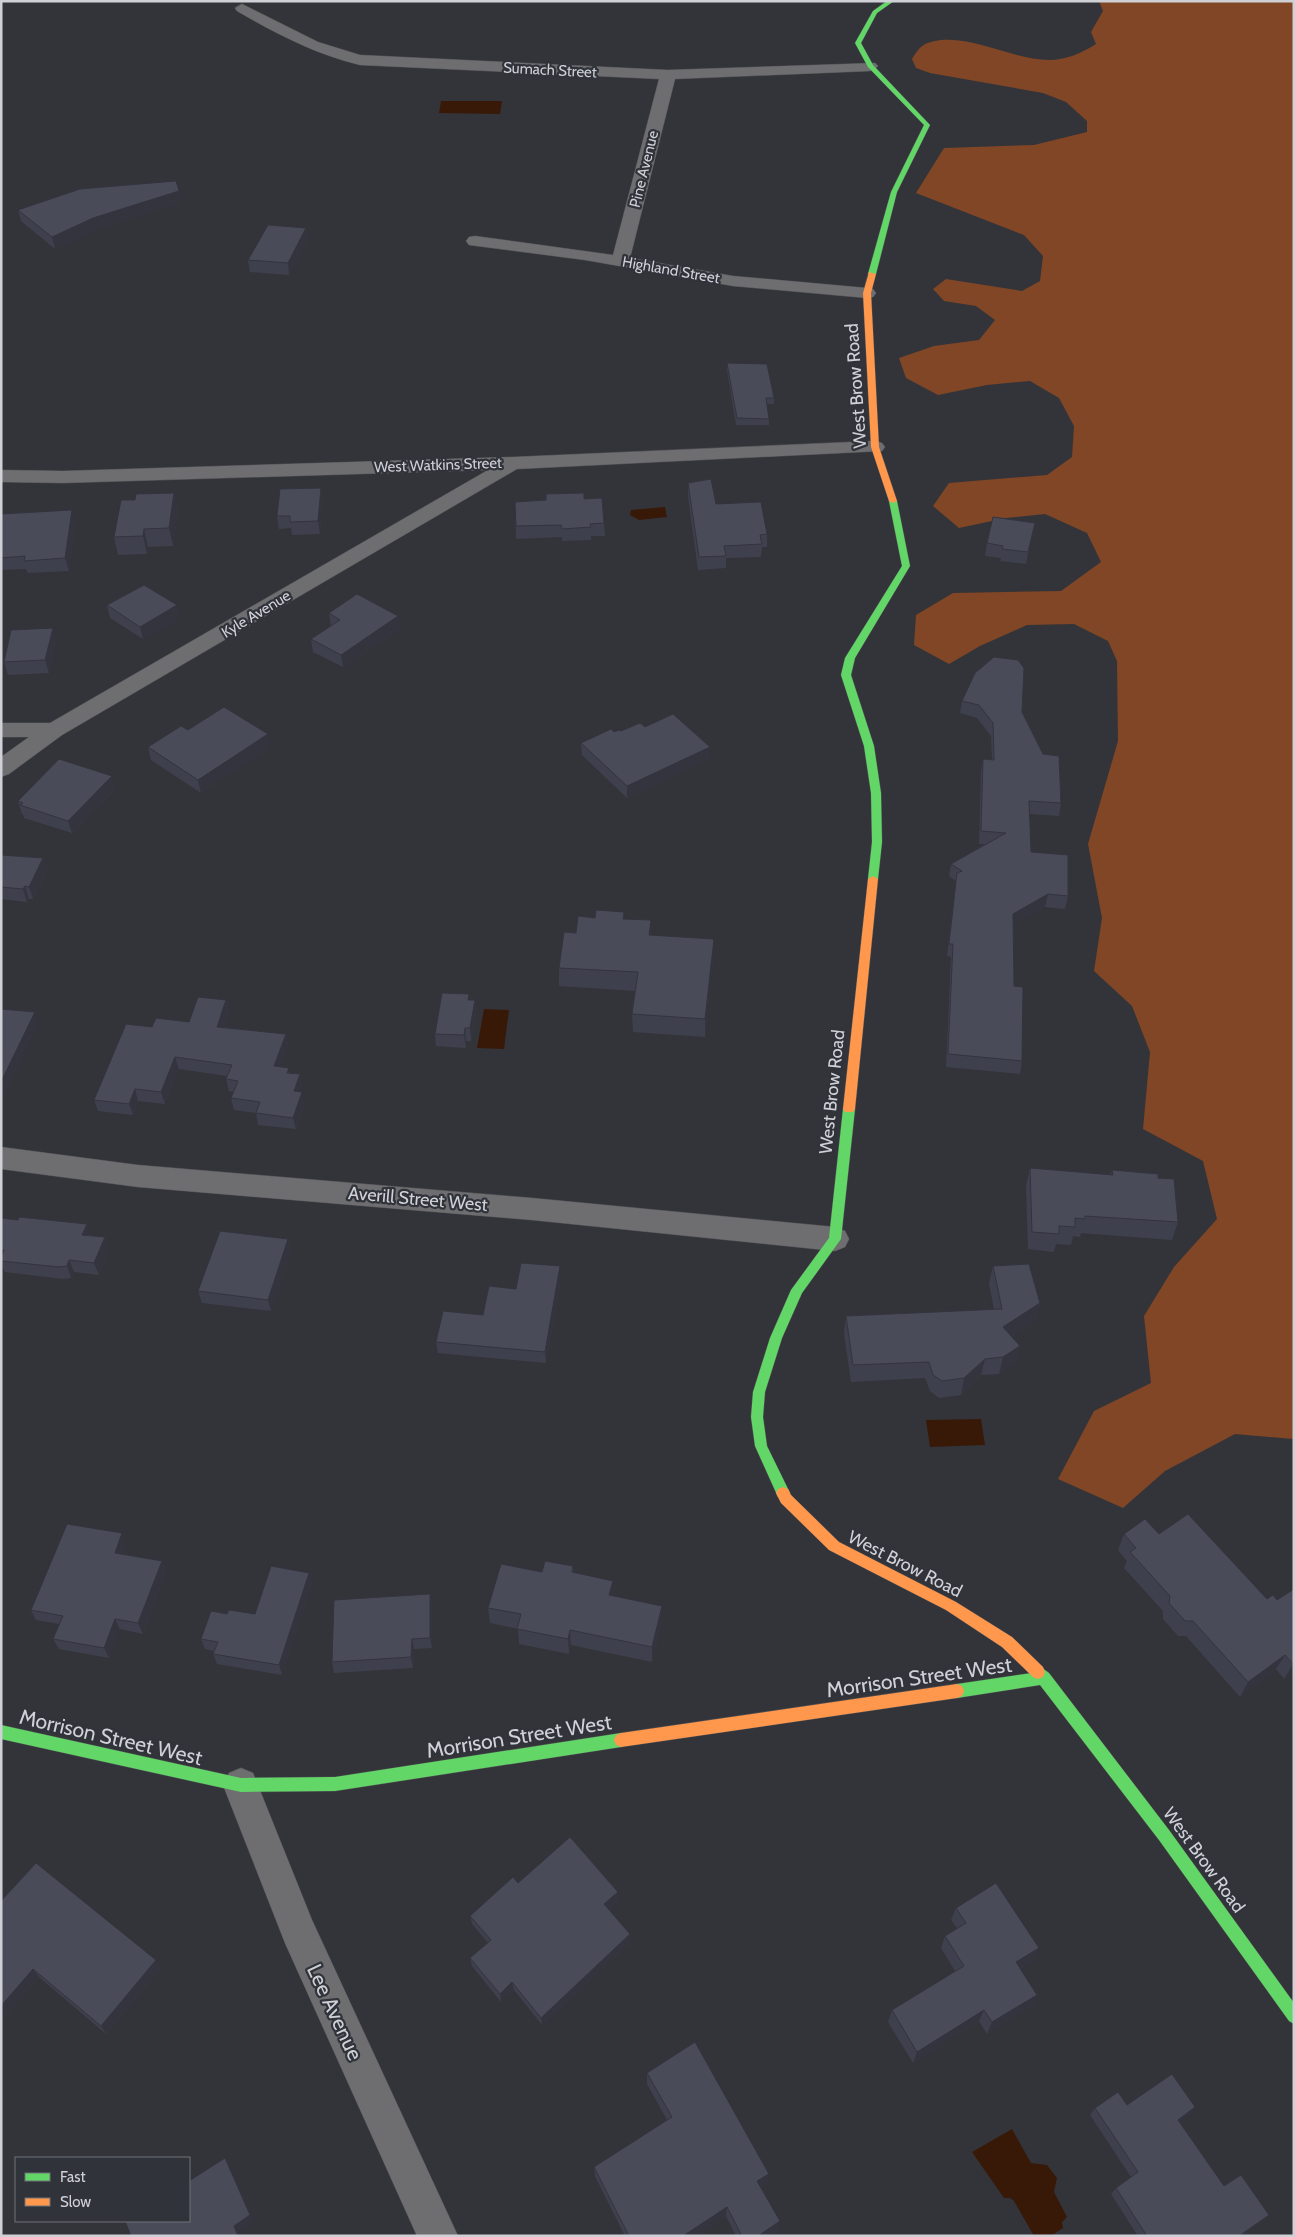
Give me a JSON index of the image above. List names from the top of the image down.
{
  "streets": {
    "street": [
      "Sumach Street",
      "Pine Avenue",
      "Highland Street",
      "West Brow Road",
      "West Watkins Street",
      "Kyle Avenue",
      "Averill Street West",
      "Morrison Street West",
      "Lee Avenue"
    ]
  },
  "crossings": [
    ["Sumach Street", "Pine Avenue"],
    ["Sumach Street", "West Brow Road"],
    ["Pine Avenue", "Highland Street"],
    ["Highland Street", "West Brow Road"],
    ["West Brow Road", "West Watkins Street"],
    ["West Brow Road", "Averill Street West"],
    ["West Brow Road", "Morrison Street West"],
    ["West Watkins Street", "Kyle Avenue"],
    ["Morrison Street West", "Lee Avenue"]
  ],
  "legend": ["Fast", "Slow"]
}
